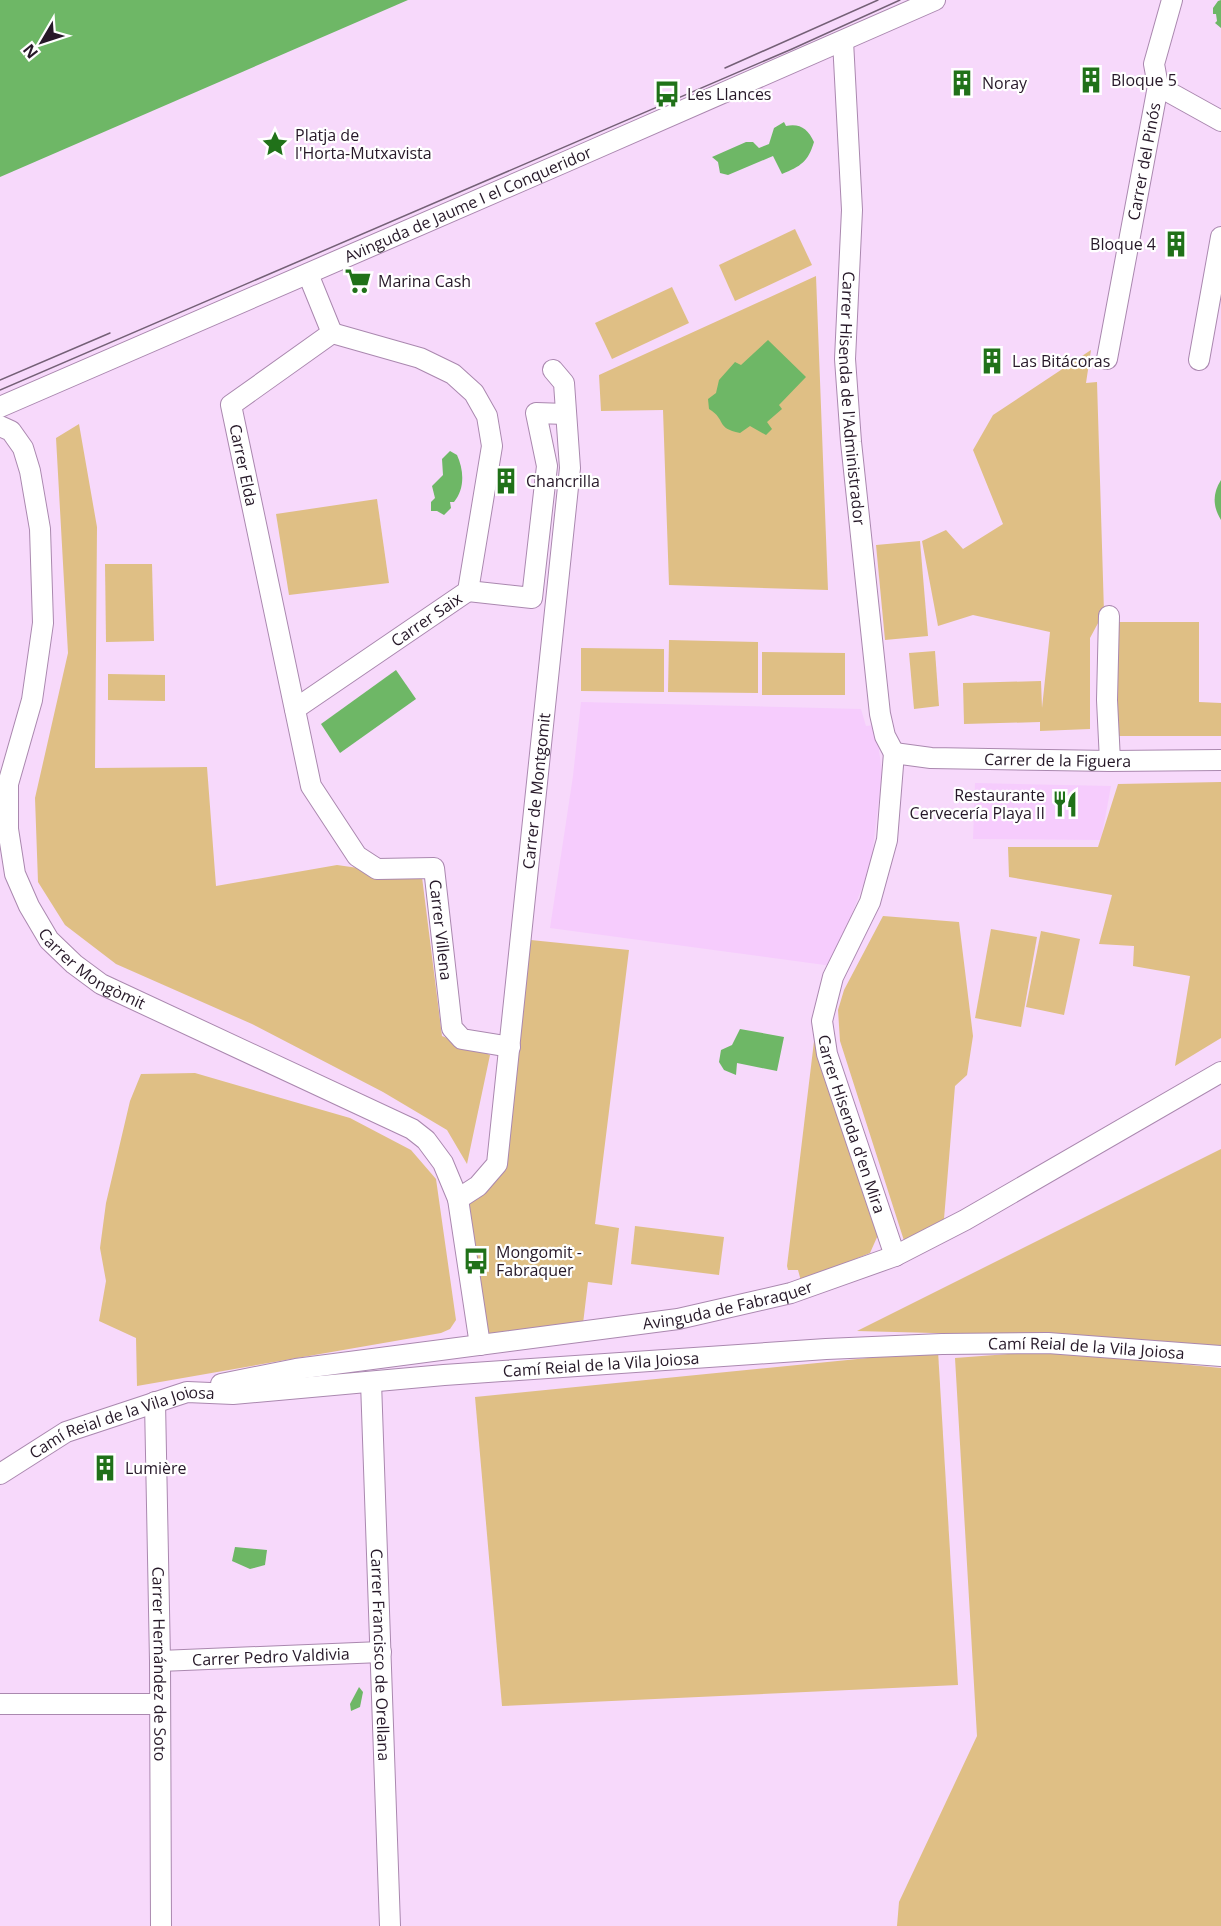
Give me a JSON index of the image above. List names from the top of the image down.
{
  "streets": {
    "street": [
      "Carrer del Pinós",
      "Avinguda de Jaume I el Conqueridor",
      "Carrer Hisenda de l'Administrador",
      "Carrer Elda",
      "Carrer Saix",
      "Carrer de la Figuera",
      "Carrer de Montgomit",
      "Carrer Villena",
      "Carrer Mongòmit",
      "Carrer Hisenda d'en Mira",
      "Avinguda de Fabraquer",
      "Camí Reial de la Vila Joiosa",
      "Carrer Francisco de Orellana",
      "Carrer Pedro Valdivia",
      "Carrer Hernández de Soto"
    ]
  },
  "crossings": [
    ["Avinguda de Jaume I el Conqueridor", "Carrer Hisenda de l'Administrador"],
    ["Carrer Hisenda de l'Administrador", "Carrer de la Figuera"],
    ["Carrer Hisenda de l'Administrador", "Carrer Hisenda d'en Mira"],
    ["Carrer Elda", "Carrer Saix"],
    ["Carrer Elda", "Carrer Villena"],
    ["Carrer Saix", "Carrer Villena"],
    ["Carrer de la Figuera", "Carrer Hisenda d'en Mira"],
    ["Carrer de Montgomit", "Carrer Villena"],
    ["Carrer de Montgomit", "Carrer Mongòmit"],
    ["Carrer Mongòmit", "Avinguda de Fabraquer"],
    ["Carrer Hisenda d'en Mira", "Avinguda de Fabraquer"],
    ["Avinguda de Fabraquer", "Camí Reial de la Vila Joiosa"],
    ["Camí Reial de la Vila Joiosa", "Carrer Francisco de Orellana"],
    ["Camí Reial de la Vila Joiosa", "Carrer Hernández de Soto"],
    ["Carrer Francisco de Orellana", "Carrer Pedro Valdivia"],
    ["Carrer Pedro Valdivia", "Carrer Hernández de Soto"]
  ],
  "places": {
    "building": [
      "Bloque 5",
      "Noray",
      "Bloque 4",
      "Las Bitácoras",
      "Chancrilla",
      "Lumière"
    ],
    "bus stop": ["Les Llances", "Mongomit - Fabraquer"],
    "place": ["Platja de l'Horta-Mutxavista"],
    "supermarket": ["Marina Cash"],
    "restaurant": ["Restaurante Cervecería Playa II"]
  },
  "north": "bottom left"
}
